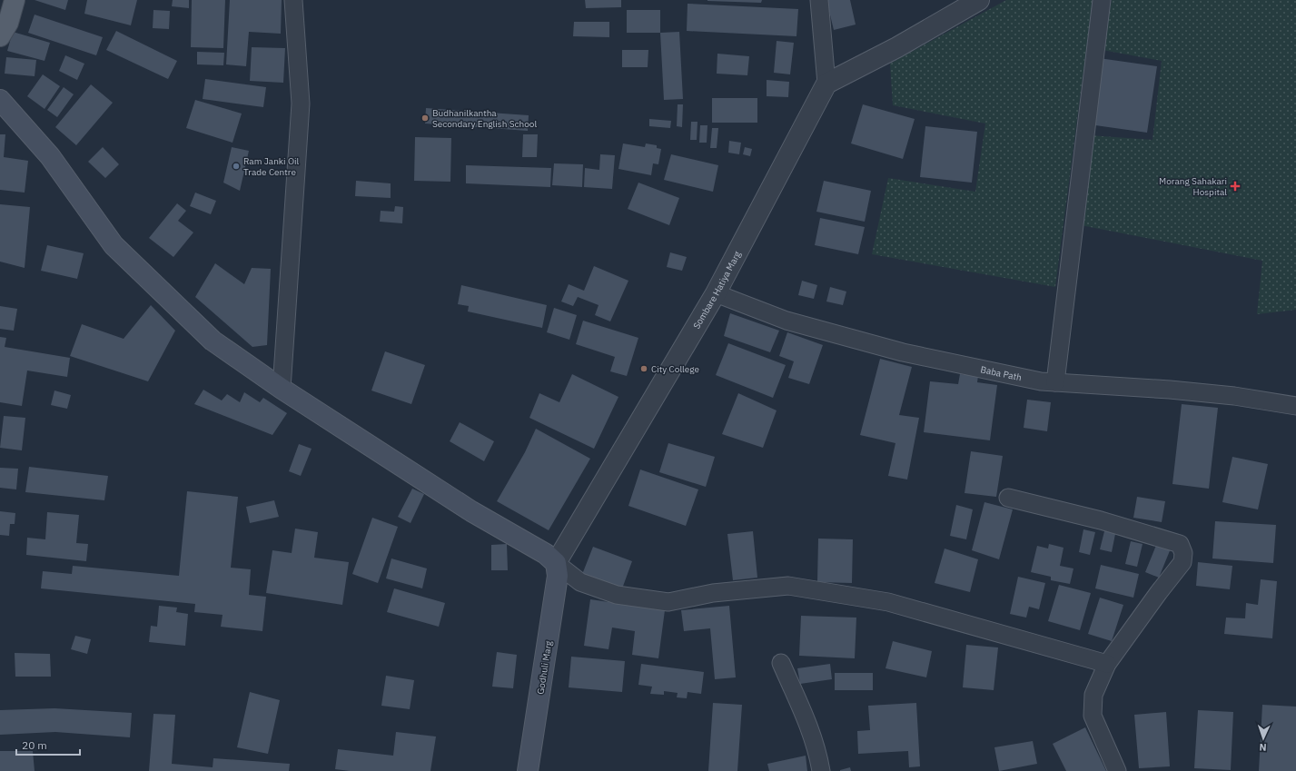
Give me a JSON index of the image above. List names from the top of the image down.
{
  "streets": {
    "main road": ["Godhuli Marg"],
    "street": ["Sombare Hatiya Marg", "Baba Path"]
  },
  "crossings": [
    ["Sombare Hatiya Marg", "Baba Path"],
    ["Sombare Hatiya Marg", "Godhuli Marg"]
  ],
  "places": {
    "other": ["Budhanilkantha Secondary English School", "Ram Janki Oil Trade Centre", "City College"],
    "health": ["Morang Sahakari Hospital"]
  },
  "scale_bar": "20 m",
  "north": "bottom"
}
